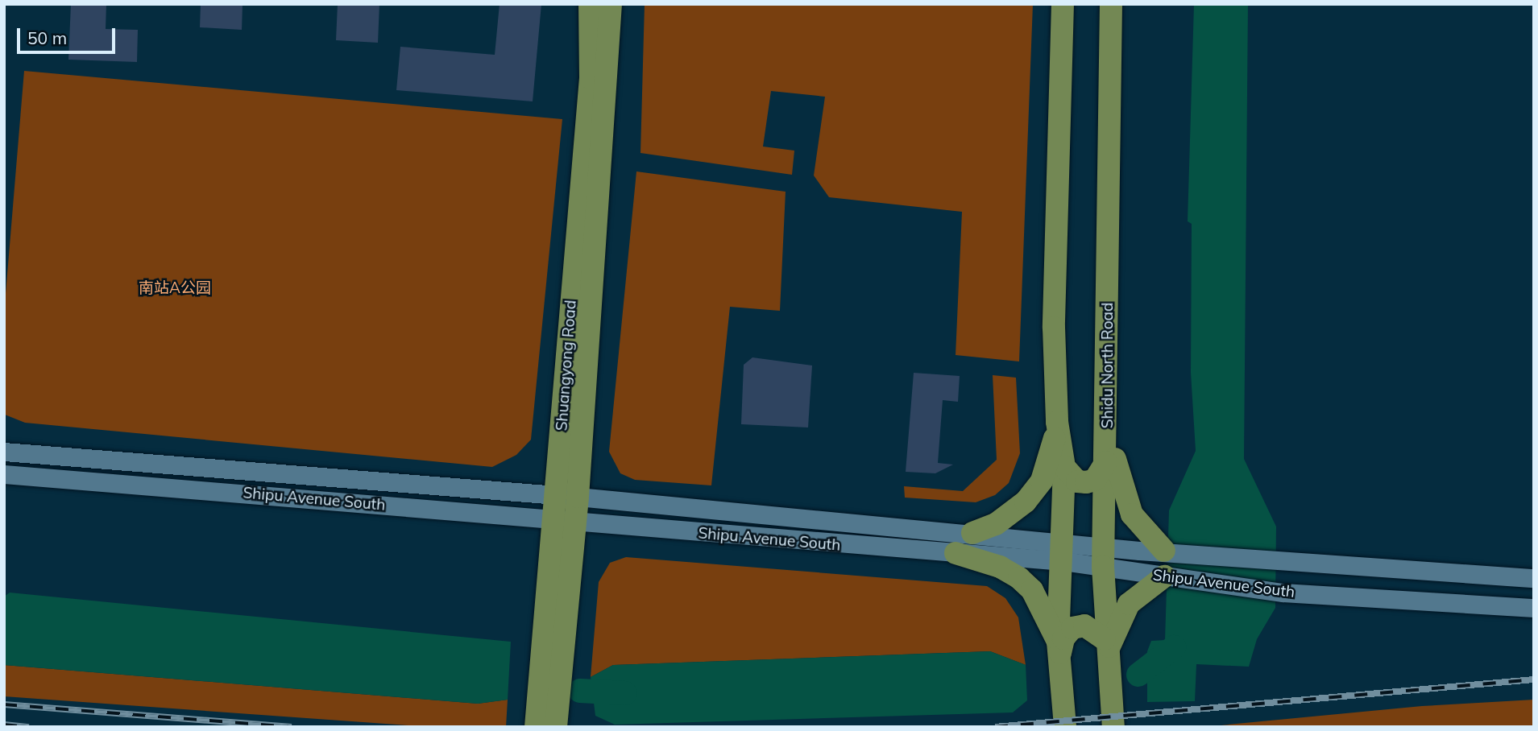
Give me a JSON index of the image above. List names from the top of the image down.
{
  "streets": {
    "main road": ["Shuangyong Road", "Shidu North Road"],
    "street": ["Shipu Avenue South"]
  },
  "crossings": [
    ["Shuangyong Road", "Shipu Avenue South"],
    ["Shidu North Road", "Shipu Avenue South"]
  ],
  "parks": ["南站A公园"],
  "scale_bar": "50 m"
}
